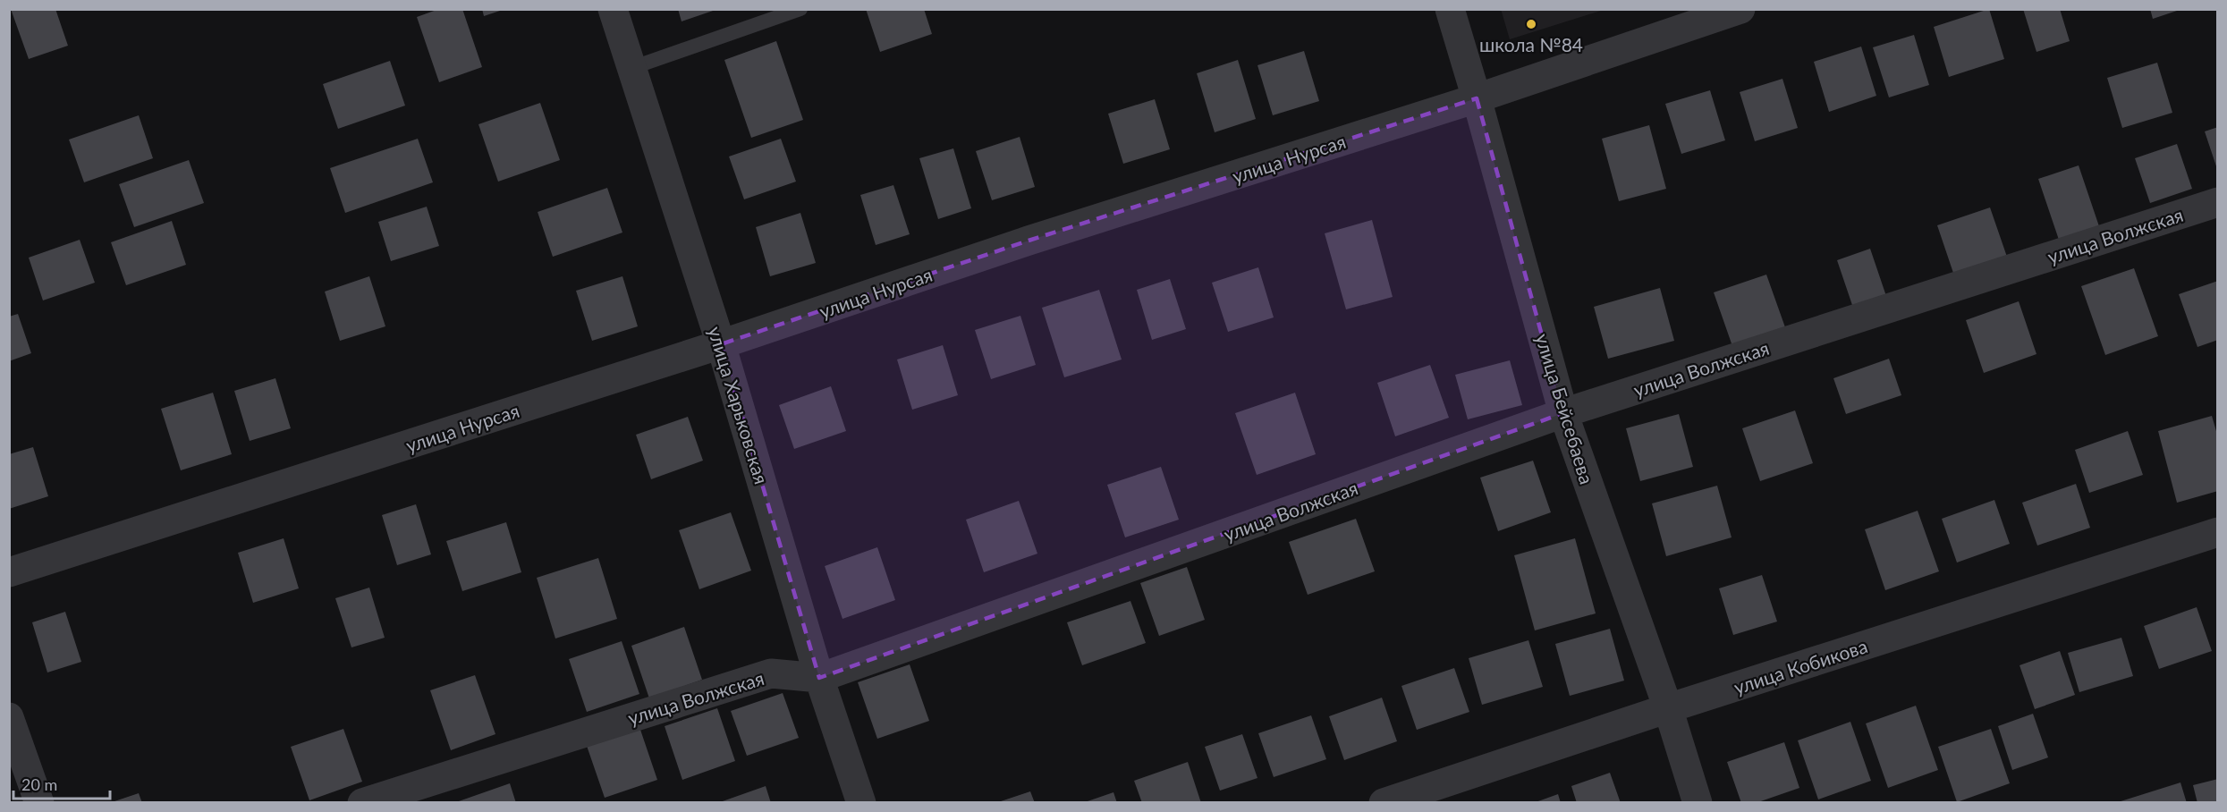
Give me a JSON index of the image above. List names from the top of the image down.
{
  "streets": {
    "street": [
      "улица Нурсая",
      "улица Волжская",
      "улица Харьковская",
      "улица Бейсебаева",
      "улица Кобикова"
    ]
  },
  "crossings": [
    ["улица Нурсая", "улица Харьковская"],
    ["улица Нурсая", "улица Бейсебаева"],
    ["улица Волжская", "улица Харьковская"],
    ["улица Волжская", "улица Бейсебаева"],
    ["улица Бейсебаева", "улица Кобикова"]
  ],
  "places": ["школа №84"],
  "scale_bar": "20 m"
}
